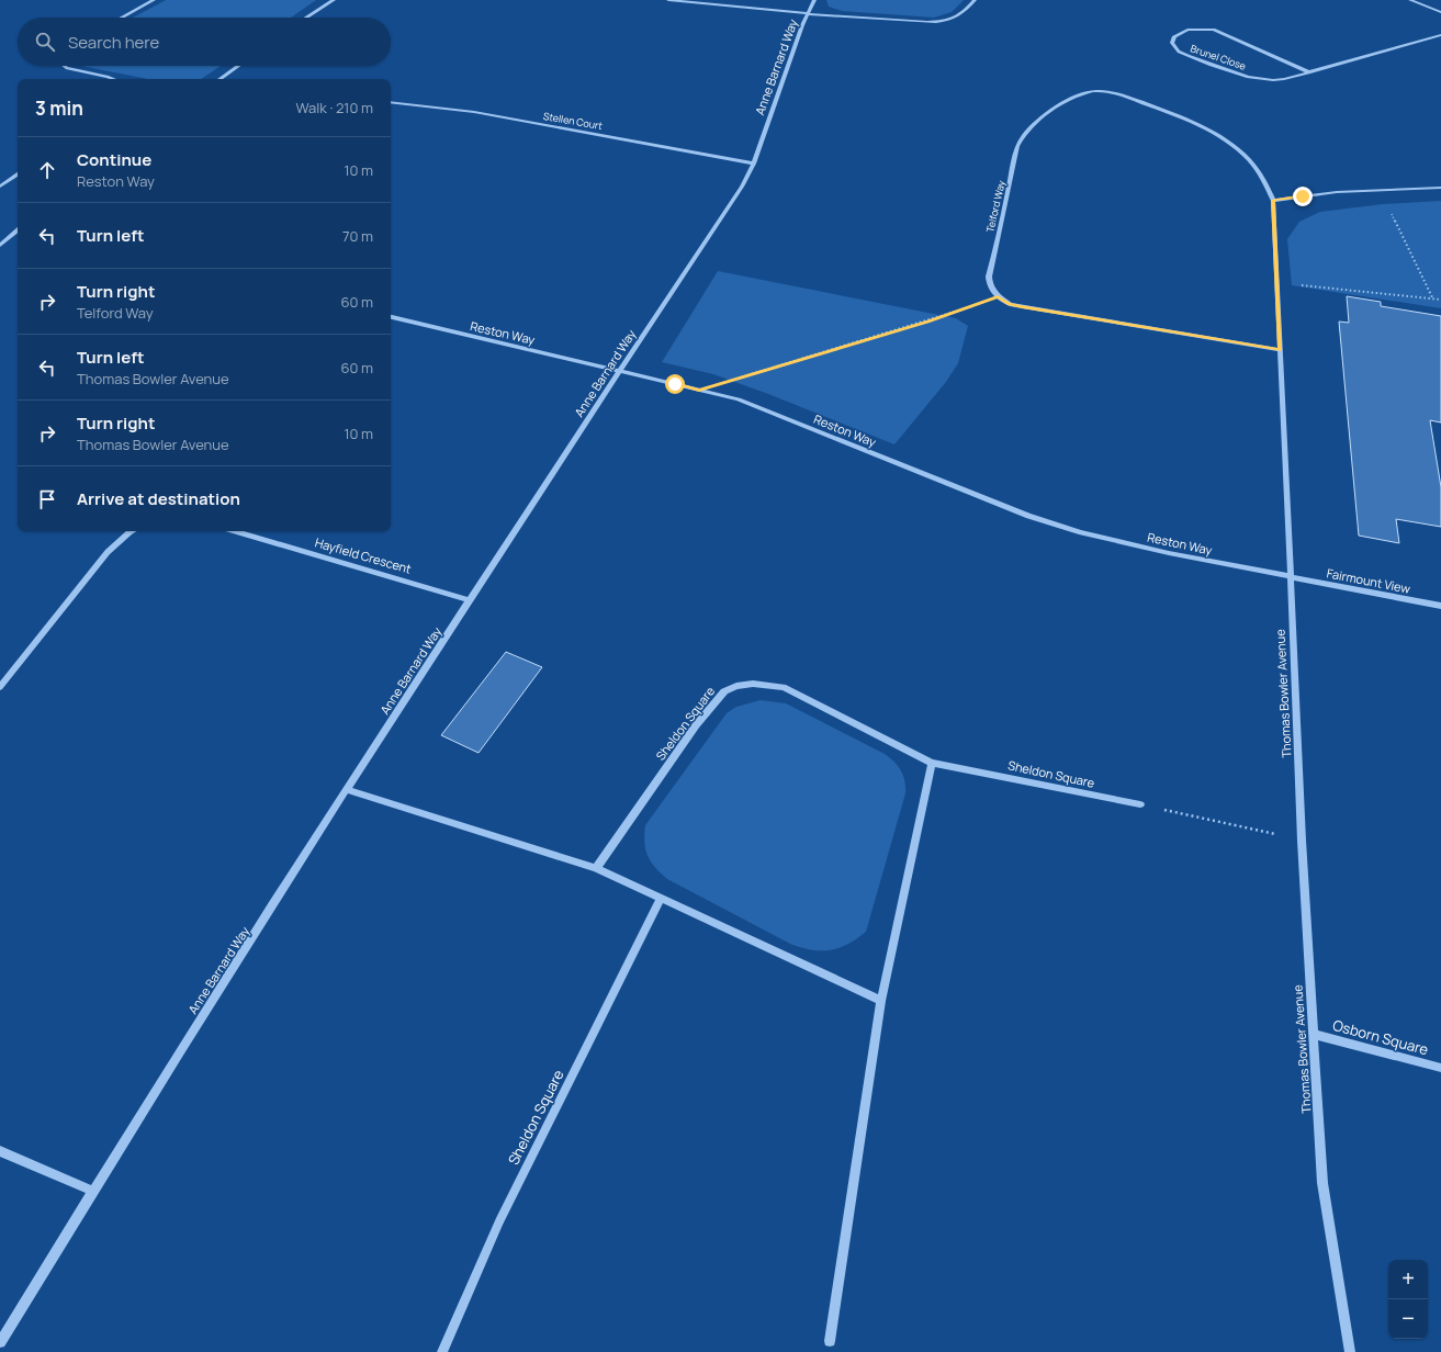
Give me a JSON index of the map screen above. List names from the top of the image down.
{
  "streets": {
    "street": [
      "Brunel Close",
      "Anne Barnard Way",
      "Stellen Court",
      "Telford Way",
      "Reston Way",
      "Hayfield Crescent",
      "Fairmount View",
      "Thomas Bowler Avenue",
      "Sheldon Square",
      "Osborn Square"
    ]
  },
  "crossings": [
    ["Anne Barnard Way", "Stellen Court"],
    ["Anne Barnard Way", "Reston Way"],
    ["Anne Barnard Way", "Hayfield Crescent"],
    ["Telford Way", "Thomas Bowler Avenue"],
    ["Reston Way", "Fairmount View"],
    ["Reston Way", "Thomas Bowler Avenue"],
    ["Fairmount View", "Thomas Bowler Avenue"],
    ["Thomas Bowler Avenue", "Osborn Square"]
  ],
  "page": {
    "search": "Search here",
    "heading": ["3 min", "Walk · 210 m"],
    "list": [
      ["Continue", "Reston Way", "10 m"],
      ["Turn left", "70 m"],
      ["Turn right", "Telford Way", "60 m"],
      ["Turn left", "Thomas Bowler Avenue", "60 m"],
      ["Turn right", "Thomas Bowler Avenue", "10 m"],
      "Arrive at destination"
    ],
    "map_buttons": ["+", "−"]
  }
}
